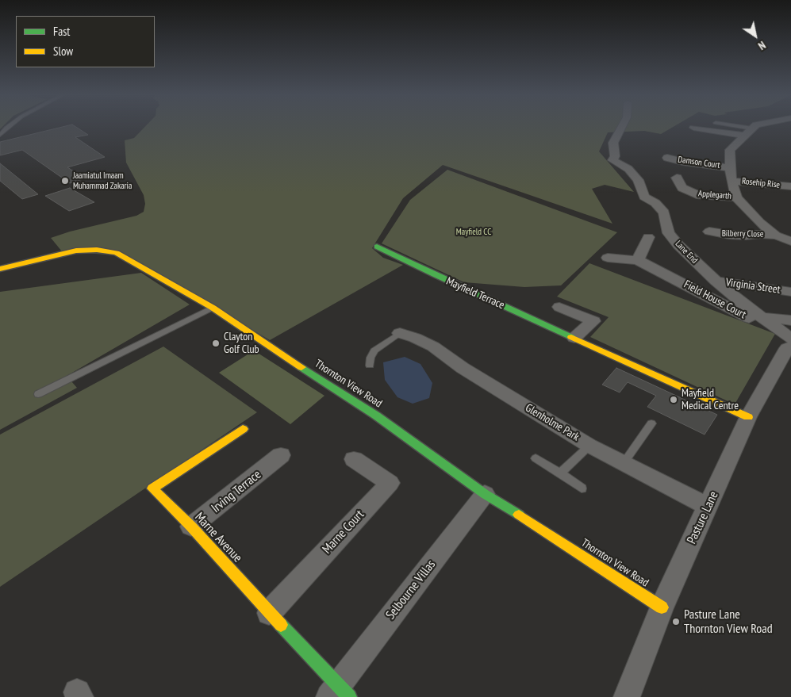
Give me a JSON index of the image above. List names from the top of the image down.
{
  "streets": {
    "street": [
      "Damson Court",
      "Rosehip Rise",
      "Applegarth",
      "Bilberry Close",
      "Lane End",
      "Virginia Street",
      "Mayfield Terrace",
      "Field House Court",
      "Thornton View Road",
      "Glenholme Park",
      "Irving Terrace",
      "Pasture Lane",
      "Marne Court",
      "Marne Avenue",
      "Selbourne Villas"
    ]
  },
  "crossings": [
    ["Lane End", "Virginia Street"],
    ["Lane End", "Field House Court"],
    ["Mayfield Terrace", "Pasture Lane"],
    ["Thornton View Road", "Pasture Lane"],
    ["Thornton View Road", "Selbourne Villas"],
    ["Glenholme Park", "Pasture Lane"],
    ["Irving Terrace", "Marne Avenue"],
    ["Marne Court", "Marne Avenue"],
    ["Marne Avenue", "Selbourne Villas"]
  ],
  "parks": ["Mayfield CC"],
  "places": [
    "Jaamiatul Imaam Muhammad Zakaria",
    "Clayton Golf Club",
    "Mayfield Medical Centre",
    "Pasture Lane Thornton View Road"
  ],
  "legend": ["Fast", "Slow"],
  "north": "bottom right"
}
